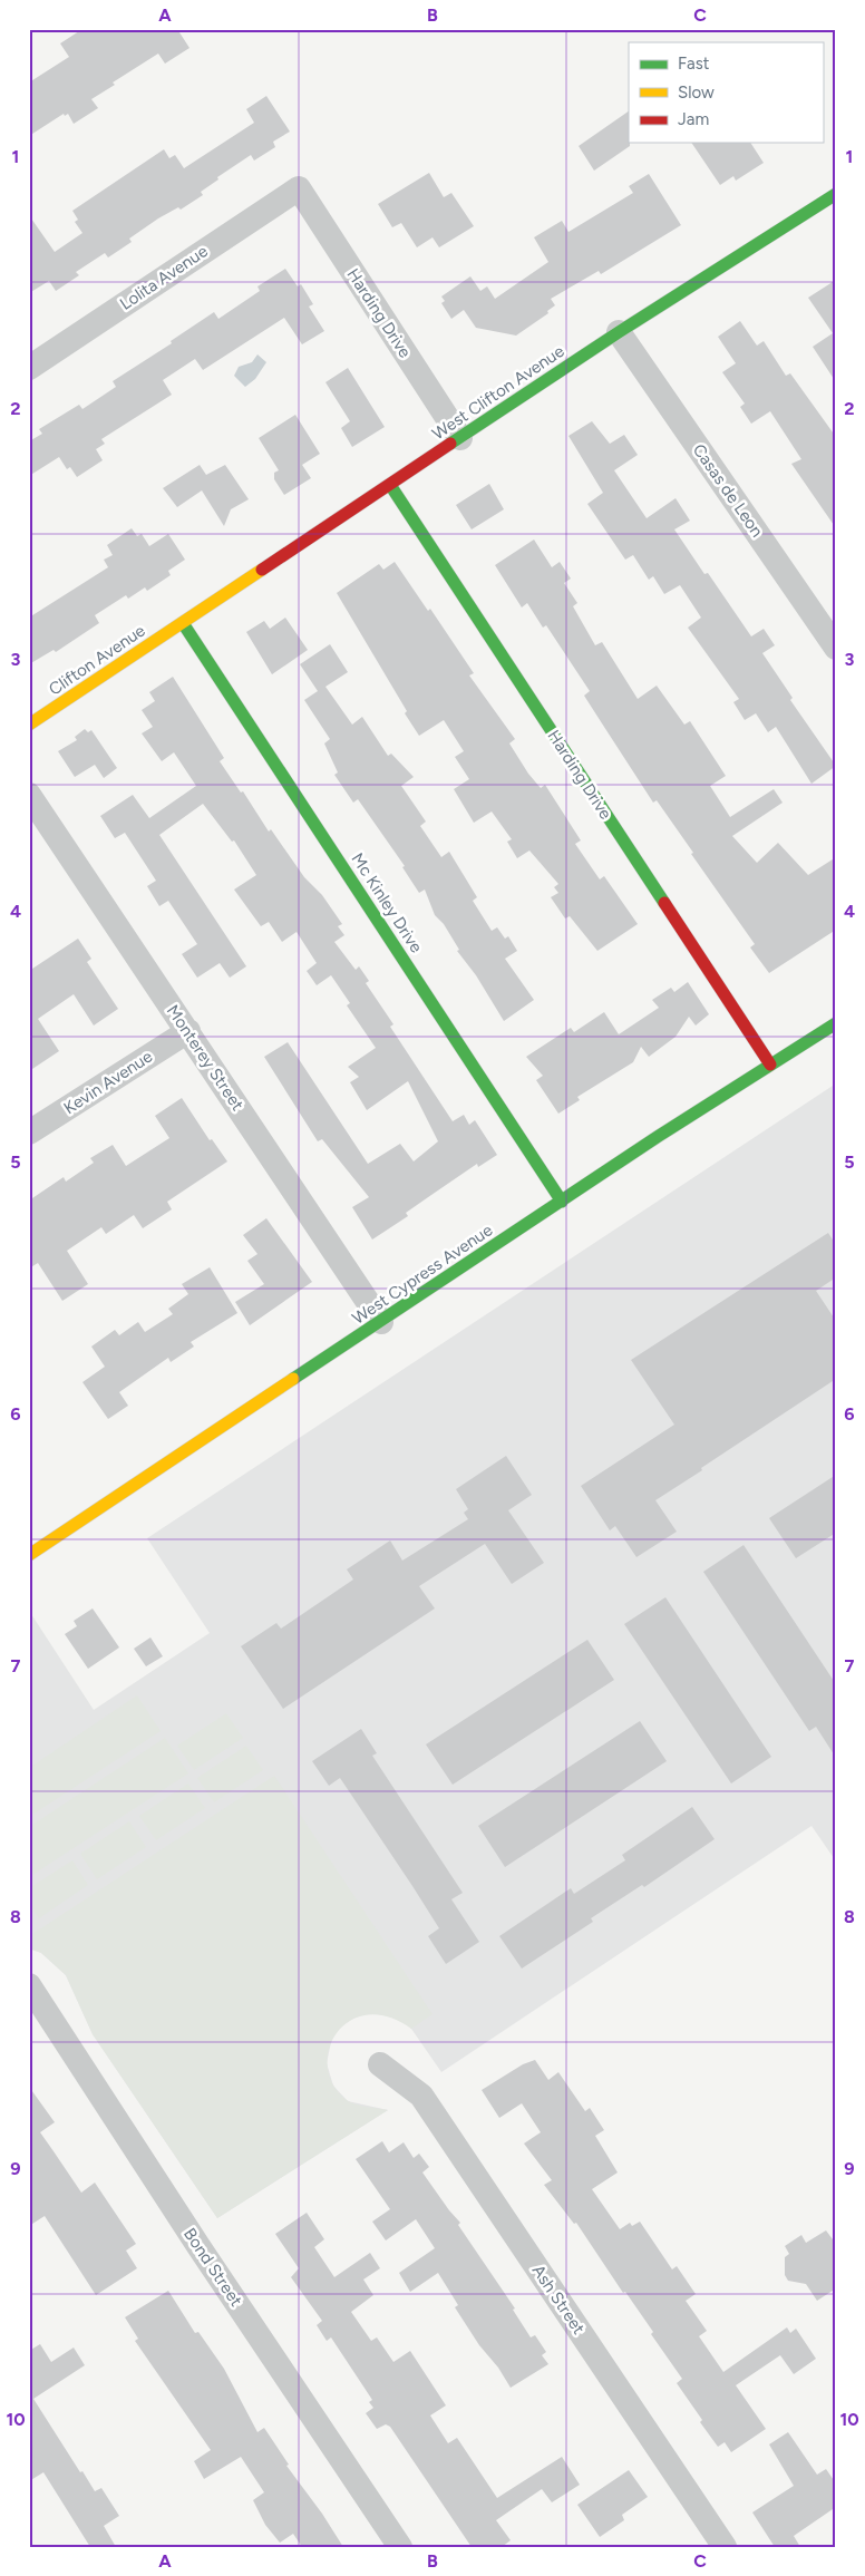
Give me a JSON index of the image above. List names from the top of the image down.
{
  "streets": {
    "street": [
      "Lolita Avenue",
      "Harding Drive",
      "West Clifton Avenue",
      "Casas de Leon",
      "Clifton Avenue",
      "Mc Kinley Drive",
      "Monterey Street",
      "Kevin Avenue",
      "West Cypress Avenue",
      "Bond Street",
      "Ash Street"
    ]
  },
  "crossings": [
    ["Lolita Avenue", "Harding Drive"],
    ["Harding Drive", "West Clifton Avenue"],
    ["Harding Drive", "West Cypress Avenue"],
    ["West Clifton Avenue", "Casas de Leon"],
    ["West Clifton Avenue", "Clifton Avenue"],
    ["West Clifton Avenue", "Mc Kinley Drive"],
    ["Clifton Avenue", "Mc Kinley Drive"],
    ["Mc Kinley Drive", "West Cypress Avenue"],
    ["Monterey Street", "Kevin Avenue"],
    ["Monterey Street", "West Cypress Avenue"]
  ],
  "legend": ["Fast", "Slow", "Jam"],
  "grid": {
    "columns": ["A", "B", "C"],
    "rows": [
      "1",
      "2",
      "3",
      "4",
      "5",
      "6",
      "7",
      "8",
      "9",
      "10"
    ]
  }
}
